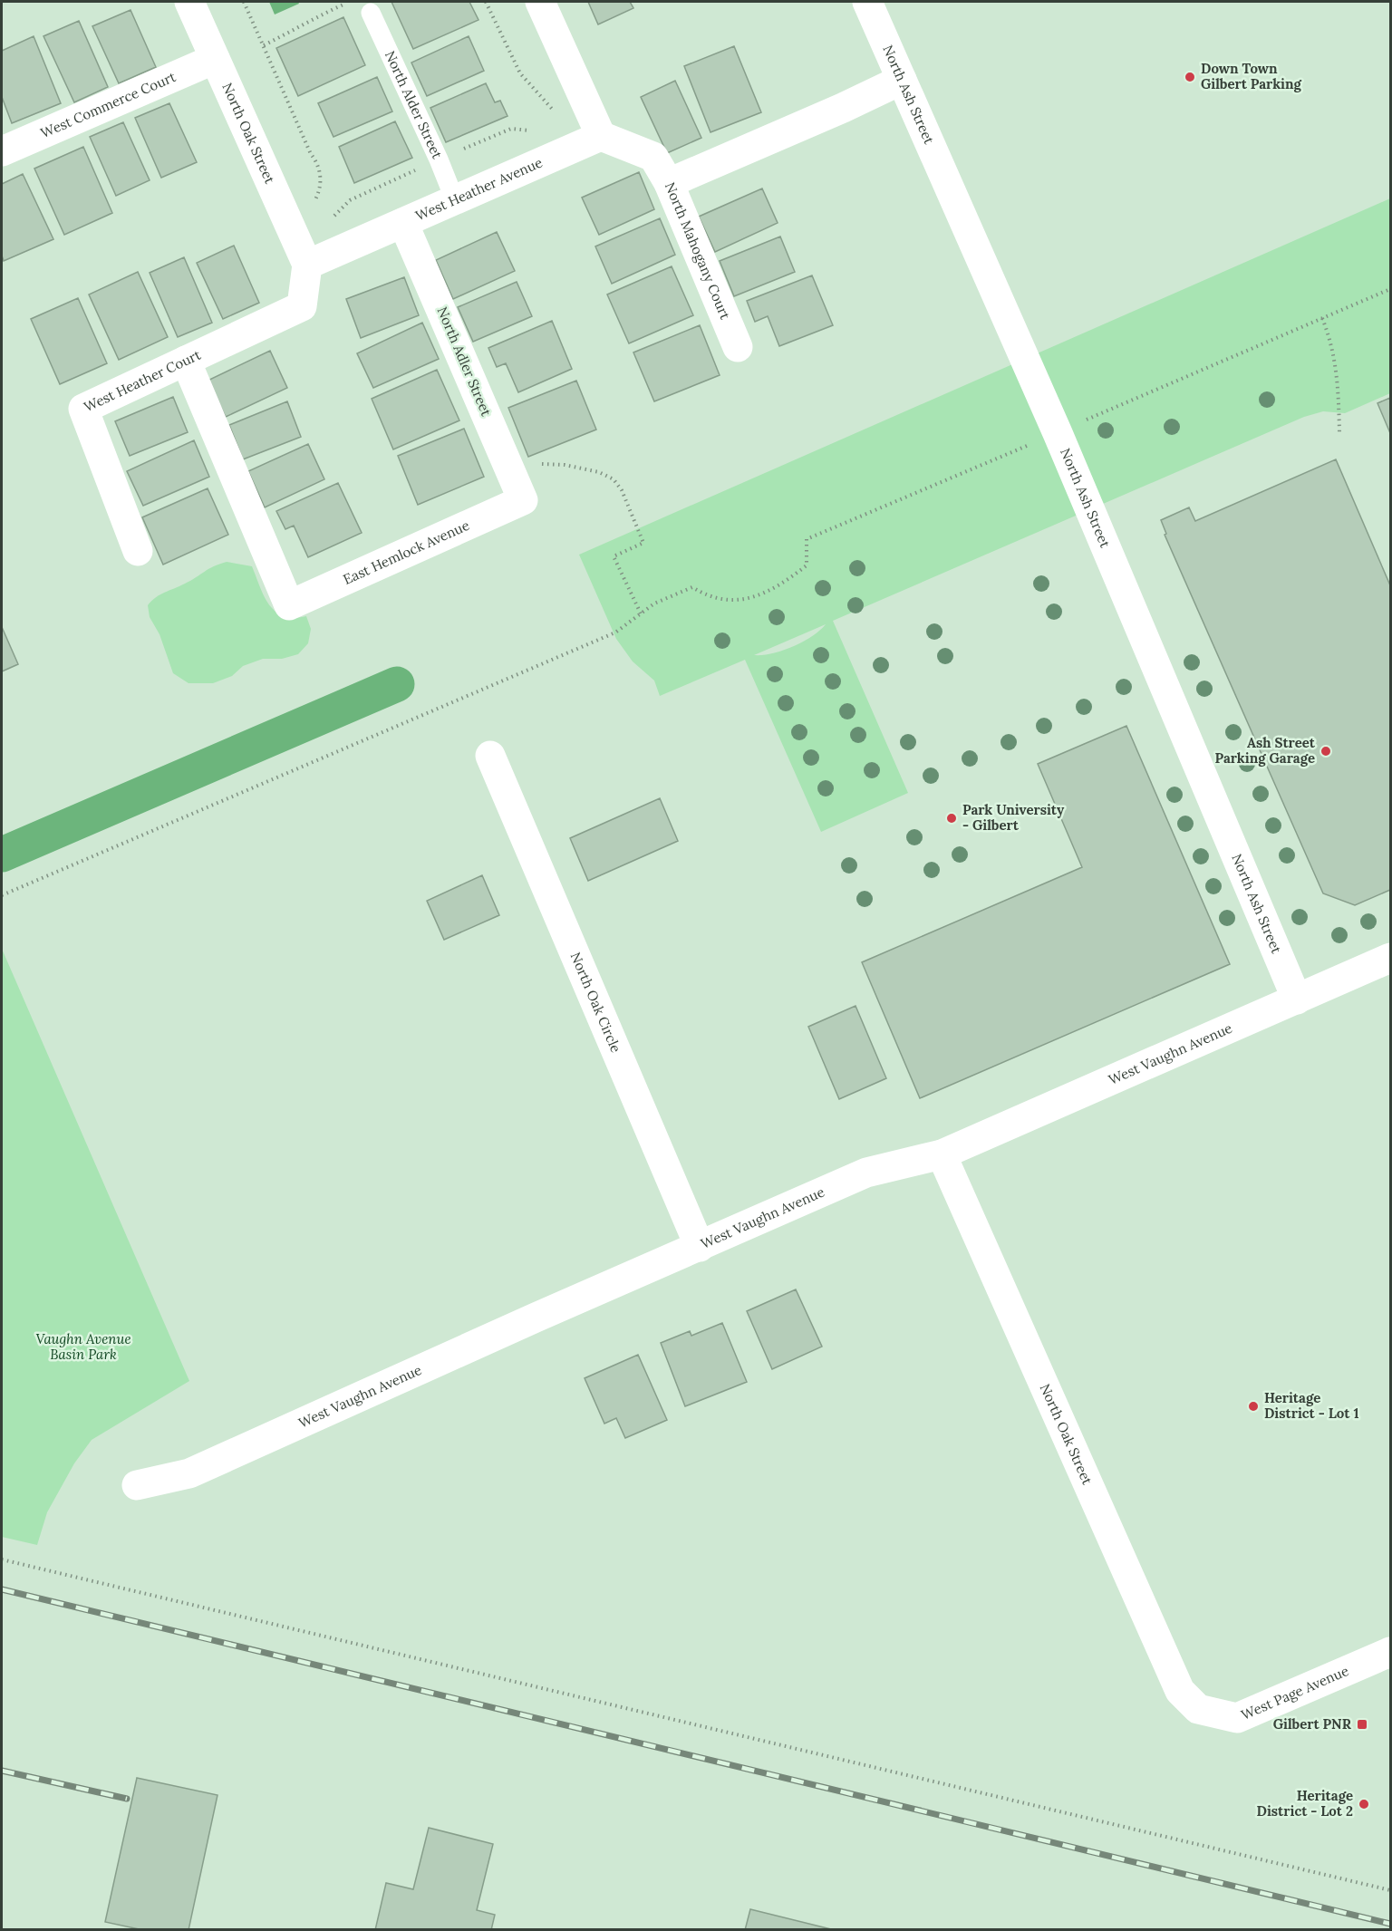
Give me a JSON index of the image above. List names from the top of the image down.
{
  "streets": {
    "street": [
      "North Ash Street",
      "West Commerce Court",
      "North Oak Street",
      "West Heather Avenue",
      "North Mahogany Court",
      "North Adler Street",
      "West Heather Court",
      "East Hemlock Avenue",
      "North Oak Circle",
      "West Vaughn Avenue",
      "West Page Avenue"
    ],
    "lane": ["North Alder Street"]
  },
  "crossings": [
    ["North Ash Street", "West Vaughn Avenue"],
    ["West Commerce Court", "North Oak Street"],
    ["North Alder Street", "West Heather Avenue"],
    ["North Oak Street", "West Heather Avenue"],
    ["North Oak Street", "West Heather Court"],
    ["North Oak Street", "West Vaughn Avenue"],
    ["North Oak Street", "West Page Avenue"],
    ["West Heather Avenue", "North Mahogany Court"],
    ["West Heather Avenue", "North Adler Street"],
    ["West Heather Avenue", "West Heather Court"],
    ["North Adler Street", "East Hemlock Avenue"],
    ["West Heather Court", "East Hemlock Avenue"],
    ["North Oak Circle", "West Vaughn Avenue"]
  ],
  "parks": ["Vaughn Avenue Basin Park"],
  "places": {
    "other": [
      "Down Town Gilbert Parking",
      "Ash Street Parking Garage",
      "Park University - Gilbert",
      "Heritage District - Lot 1",
      "Heritage District - Lot 2"
    ],
    "transit": ["Gilbert PNR"]
  }
}
